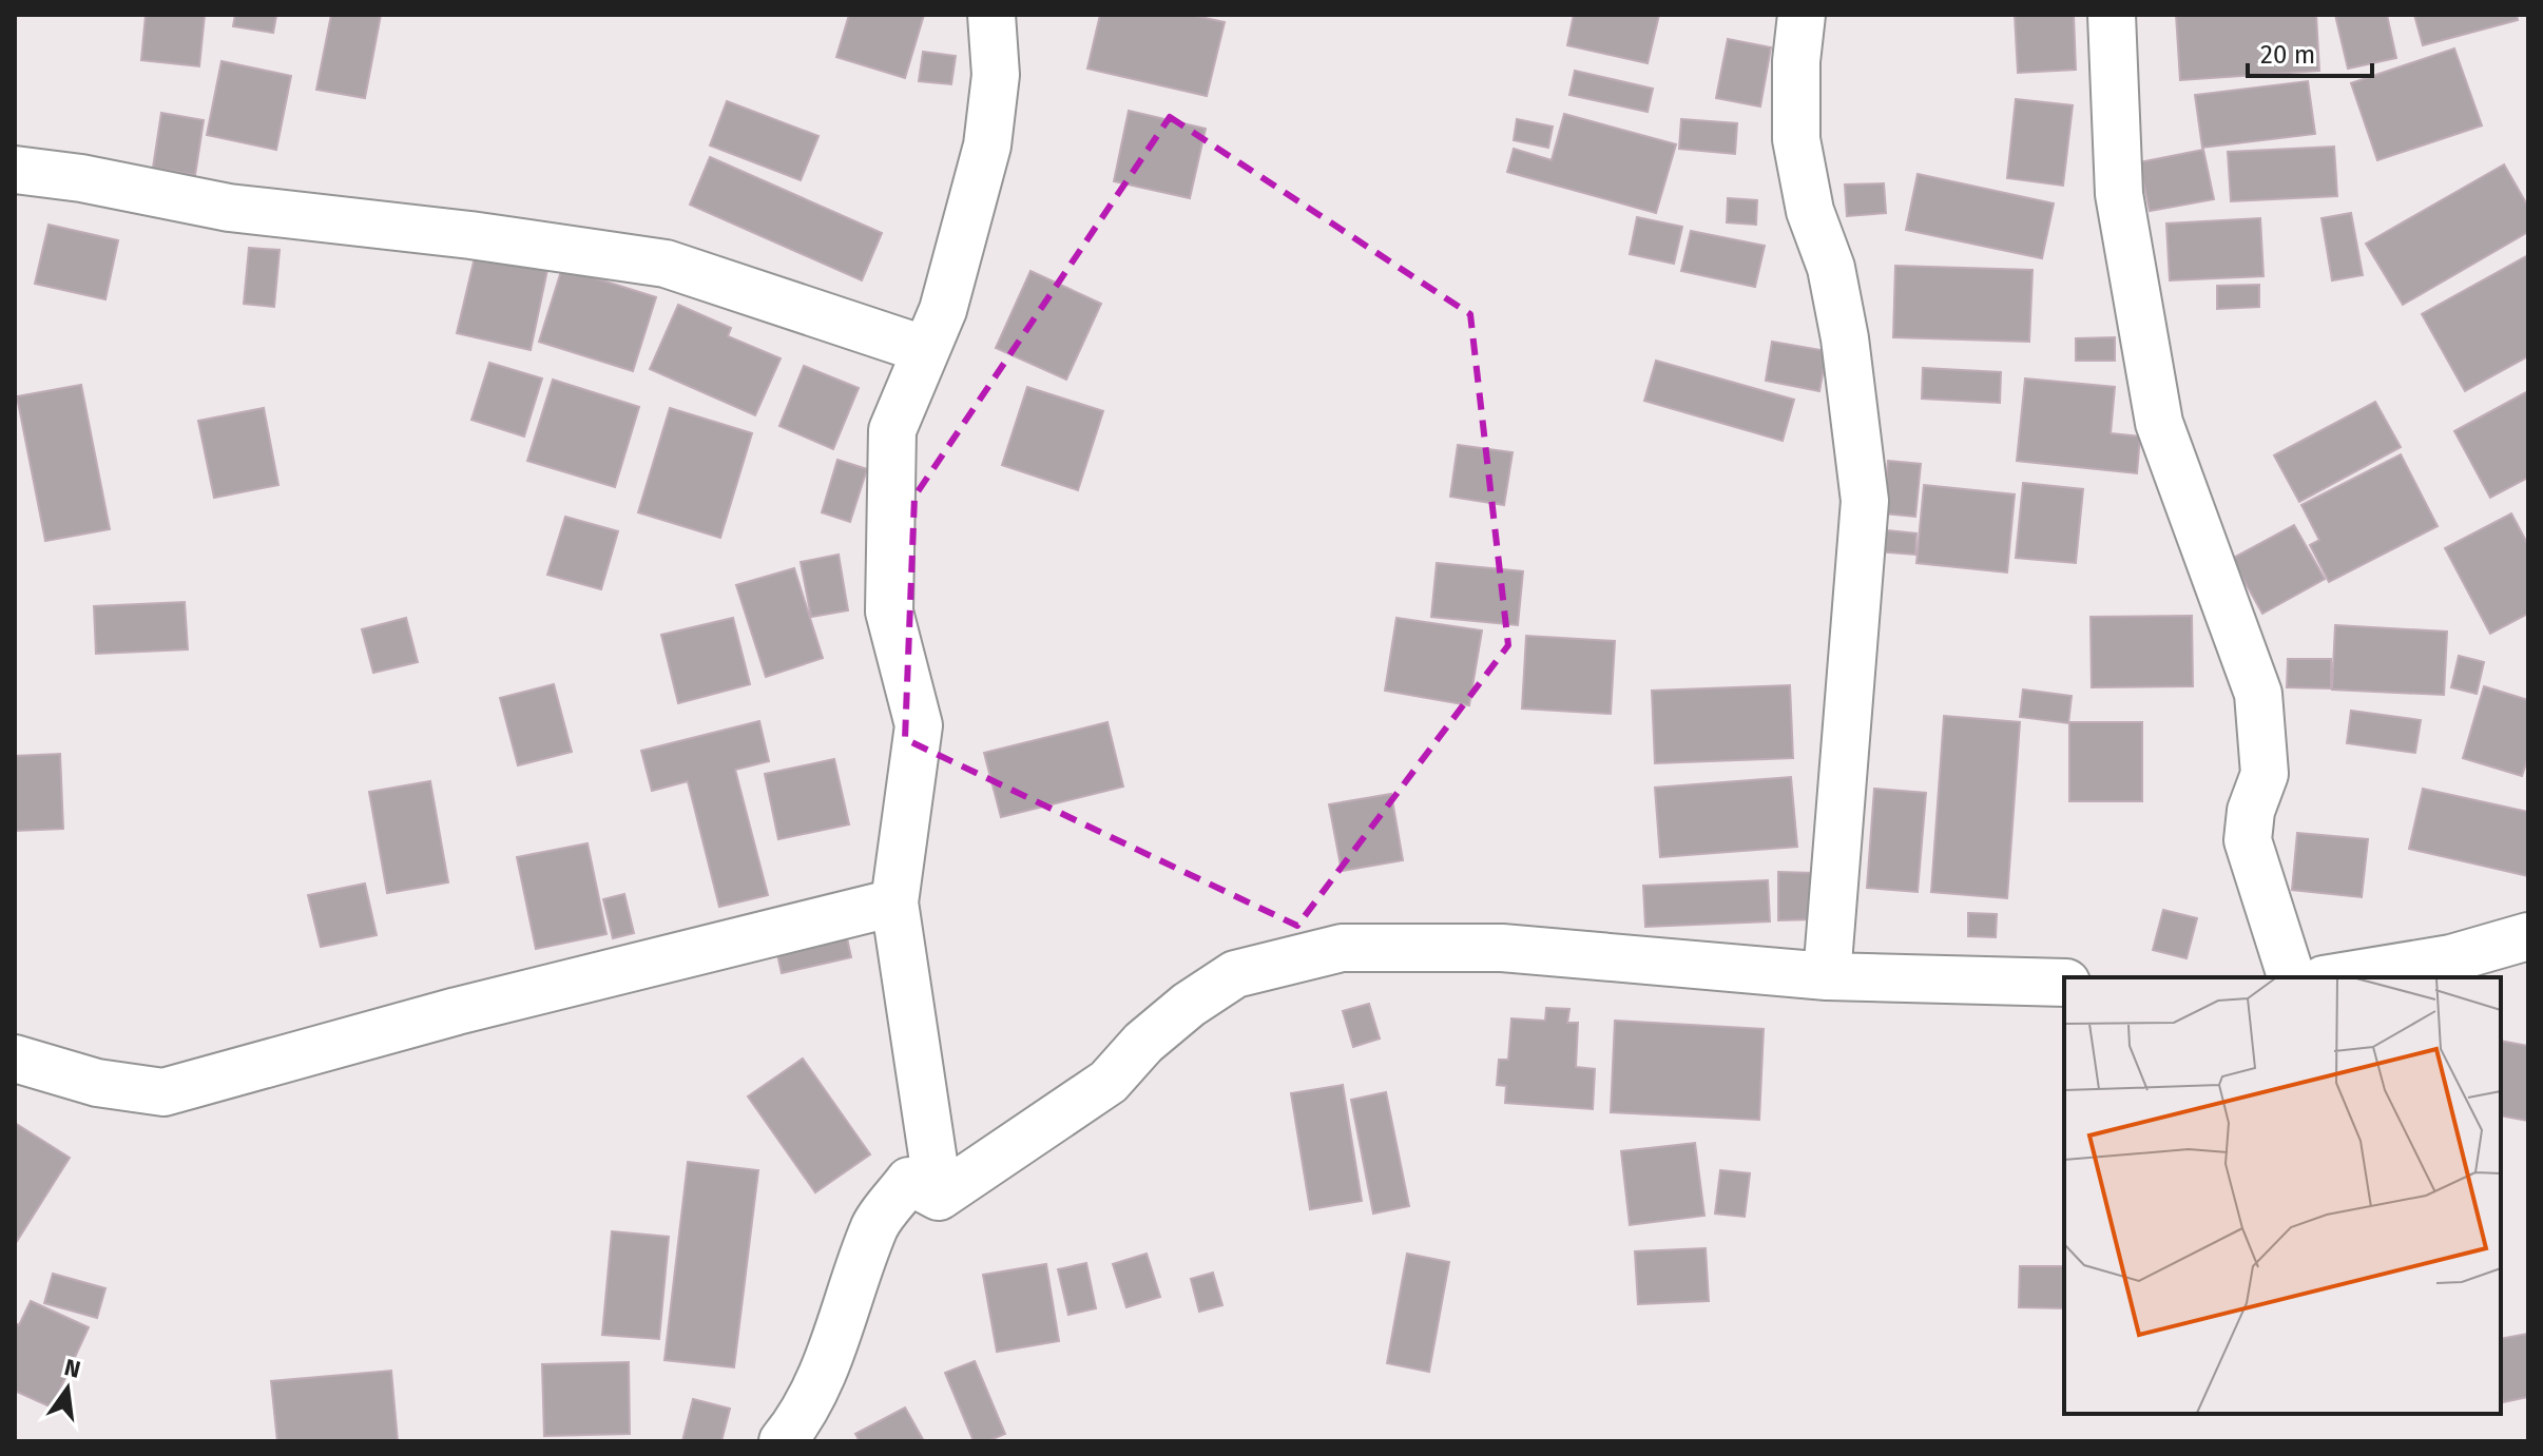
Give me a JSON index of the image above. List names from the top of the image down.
{
  "scale_bar": "20 m",
  "north": "top"
}
